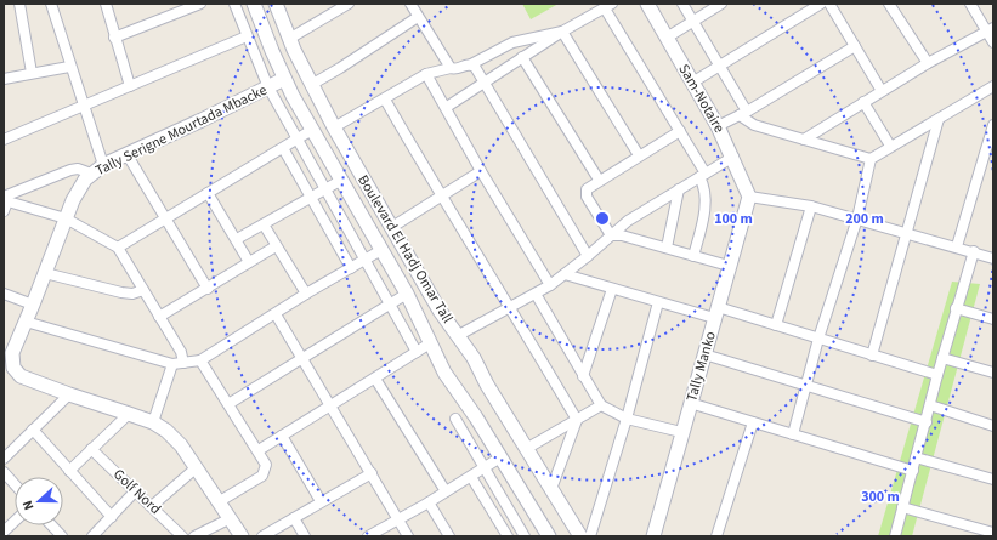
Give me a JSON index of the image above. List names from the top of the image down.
{
  "streets": {
    "street": [
      "Sam-Notaire",
      "Tally Serigne Mourtada Mbacke",
      "Boulevard El Hadj Omar Tall",
      "Tally Manko",
      "Golf Nord"
    ]
  },
  "crossings": [
    ["Sam-Notaire", "Tally Manko"],
    ["Tally Serigne Mourtada Mbacke", "Boulevard El Hadj Omar Tall"]
  ],
  "north": "left",
  "rings": ["100 m", "200 m", "300 m"]
}
